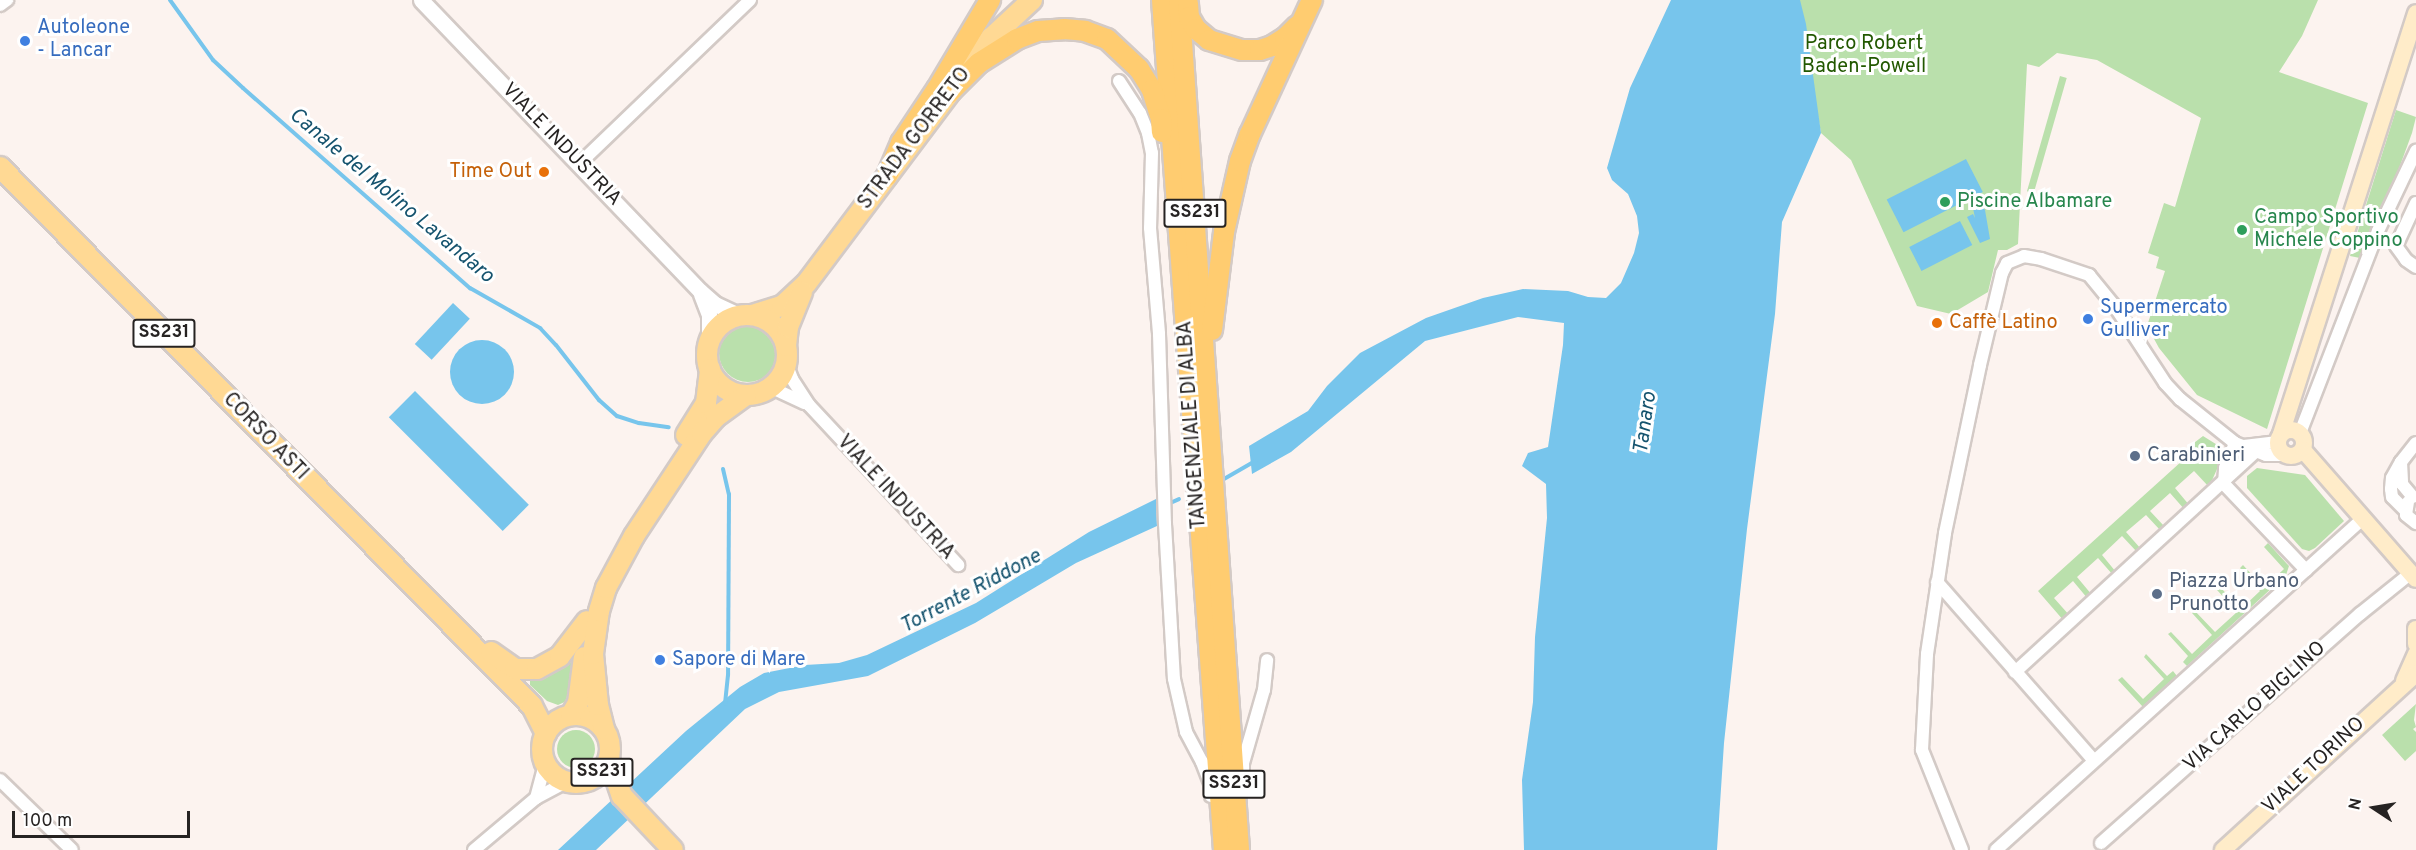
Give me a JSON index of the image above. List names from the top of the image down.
{
  "streets": {
    "highway": ["SS231", "TANGENZIALE DI ALBA"],
    "main road": ["STRADA GORRETO", "CORSO ASTI", "VIALE TORINO"],
    "street": ["VIALE INDUSTRIA", "VIA CARLO BIGLINO"]
  },
  "crossings": [
    ["STRADA GORRETO", "VIALE INDUSTRIA"],
    ["SS231", "CORSO ASTI"]
  ],
  "water": ["Canale del Molino Lavandaro", "Tanaro", "Torrente Riddone"],
  "parks": ["Parco Robert Baden-Powell"],
  "places": [
    "Autoleone - Lancar",
    "Time Out",
    "Piscine Albamare",
    "Campo Sportivo Michele Coppino",
    "Supermercato Gulliver",
    "Caffè Latino",
    "Carabinieri",
    "Piazza Urbano Prunotto",
    "Sapore di Mare"
  ],
  "scale_bar": "100 m",
  "north": "left"
}
